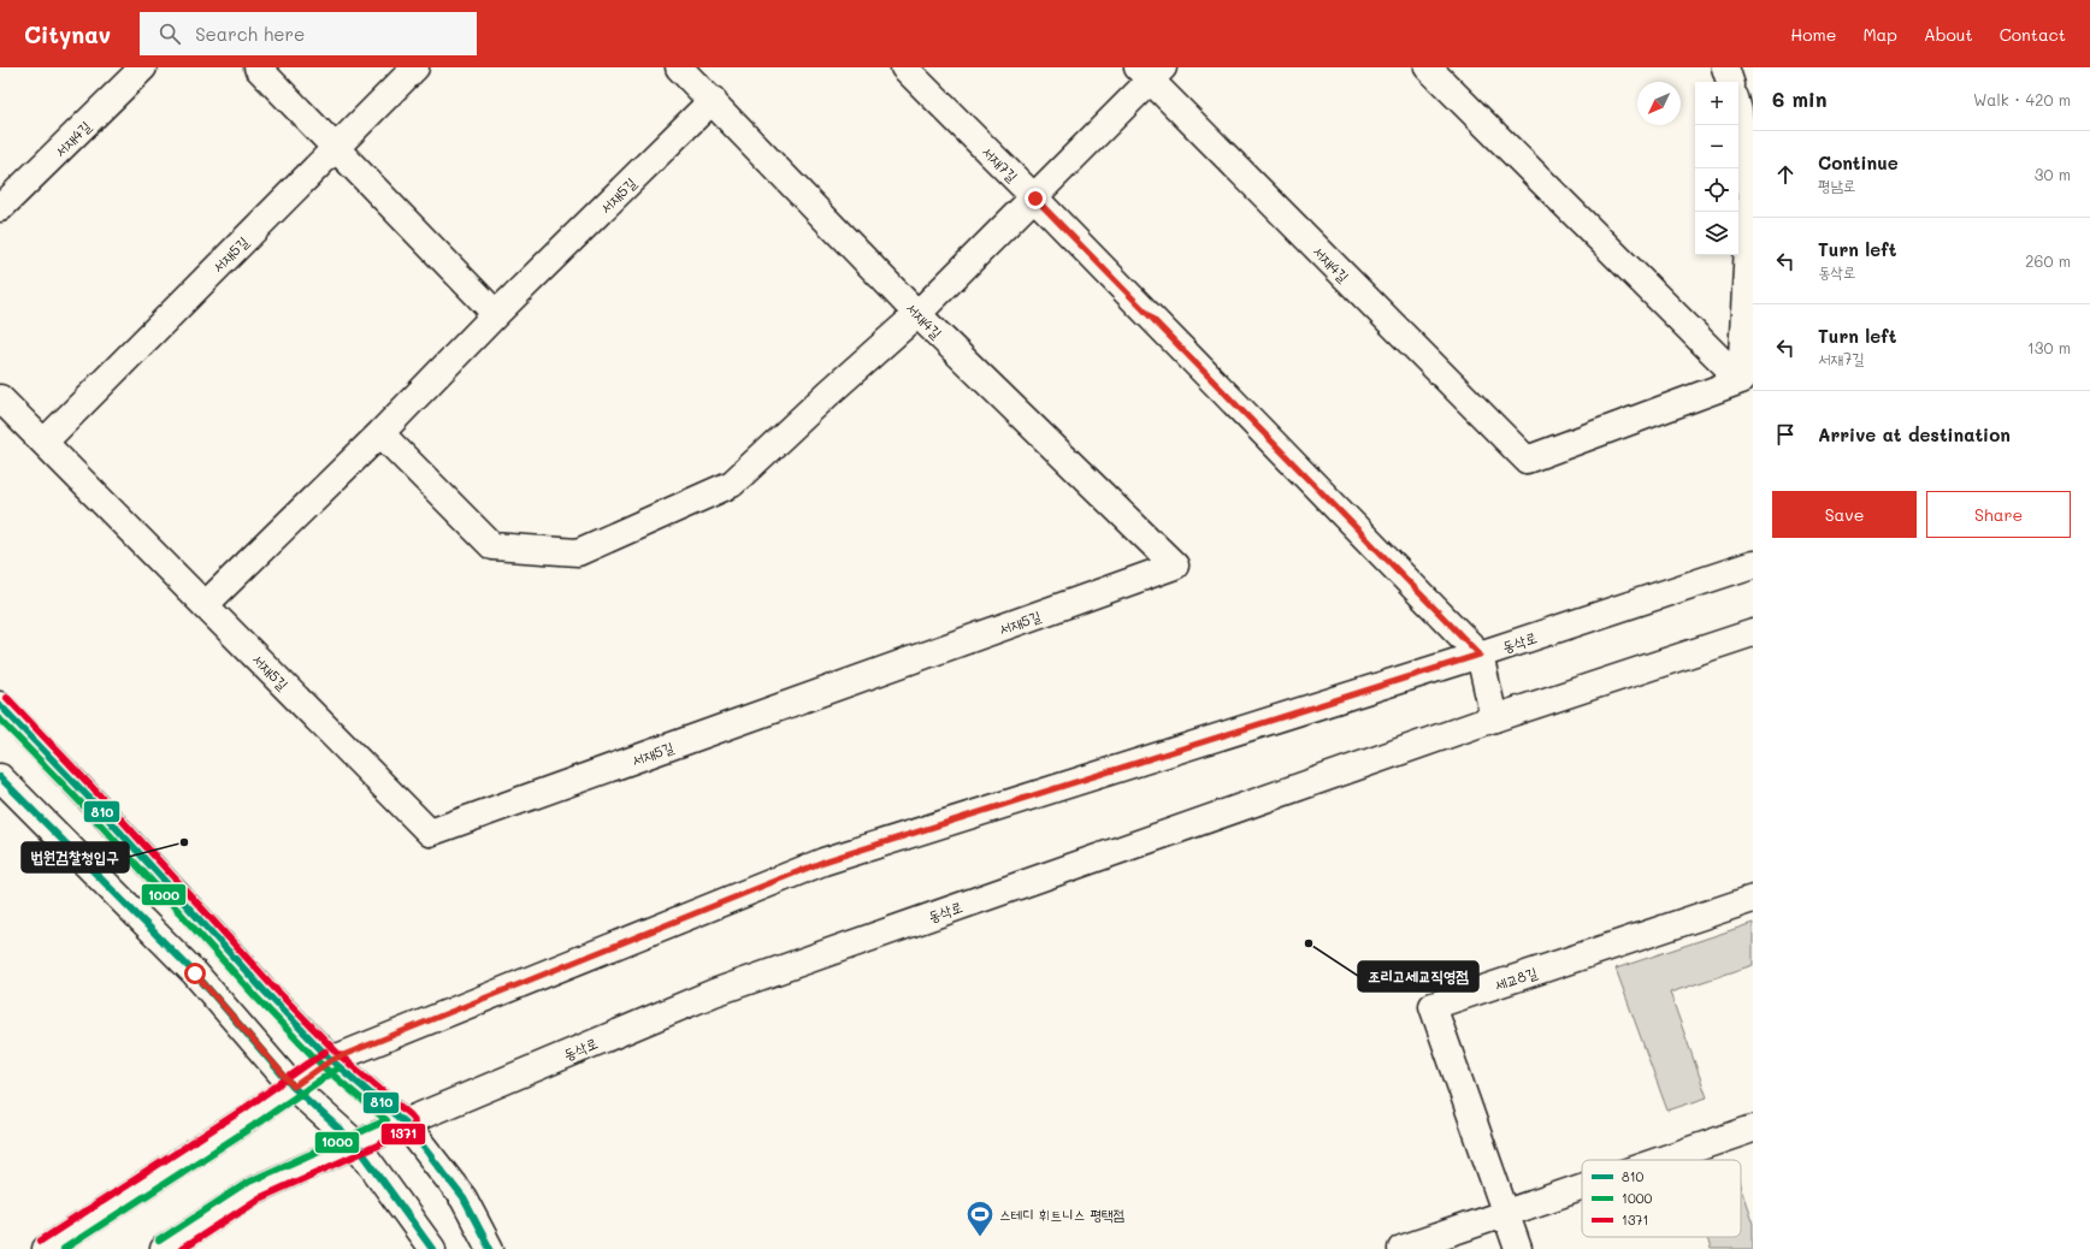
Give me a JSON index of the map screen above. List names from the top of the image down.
{
  "streets": {
    "street": [
      "서재4길",
      "서재7길",
      "서재5길",
      "동삭로",
      "세교8길"
    ]
  },
  "crossings": [
    ["서재4길", "서재5길"],
    ["서재7길", "동삭로"]
  ],
  "places": {
    "other": ["법원검찰청입구", "조리고세교직영점"],
    "sports": ["스테디 휘트니스 평택점"]
  },
  "lines": ["transit line 1371", "transit line 810", "transit line 1000"],
  "legend": ["810", "1000", "1371"],
  "north": "bottom left",
  "page": {
    "header": "Citynav",
    "search": "Search here",
    "nav": [
      "Home",
      "Map",
      "About",
      "Contact"
    ],
    "heading": ["6 min", "Walk · 420 m"],
    "map_buttons": ["+", "−"],
    "list": [
      ["Continue", "평남로", "30 m"],
      ["Turn left", "동삭로", "260 m"],
      ["Turn left", "서재7길", "130 m"],
      "Arrive at destination"
    ],
    "buttons": ["Save", "Share"]
  }
}
